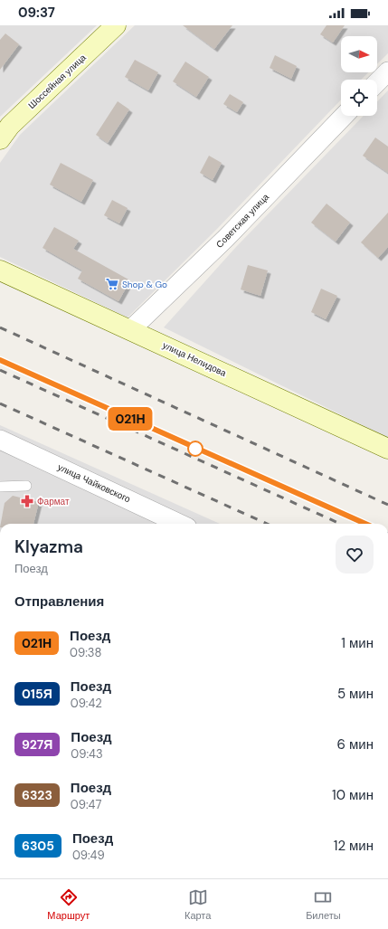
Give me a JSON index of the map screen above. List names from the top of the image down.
{
  "streets": {
    "main road": ["Шоссейная улица", "улица Нелидова"],
    "street": ["Советская улица", "улица Чайковского"]
  },
  "crossings": [
    ["Советская улица", "улица Нелидова"]
  ],
  "places": {
    "supermarket": ["Shop & Go"],
    "pharmacy": ["Фармат"]
  },
  "north": "right",
  "page": {
    "status": "09:37",
    "on_map": "021Н",
    "heading": [
      ["Klyazma", "Поезд"],
      "Отправления"
    ],
    "list": [
      {
        "mark": "021Н",
        "name": "Поезд",
        "note": "09:38",
        "value": "1 мин"
      },
      {
        "mark": "015Я",
        "name": "Поезд",
        "note": "09:42",
        "value": "5 мин"
      },
      {
        "mark": "927Я",
        "name": "Поезд",
        "note": "09:43",
        "value": "6 мин"
      },
      {
        "mark": "6323",
        "name": "Поезд",
        "note": "09:47",
        "value": "10 мин"
      },
      {
        "mark": "6305",
        "name": "Поезд",
        "note": "09:49",
        "value": "12 мин"
      }
    ],
    "tabs": ["Маршрут", "Карта", "Билеты"]
  }
}
